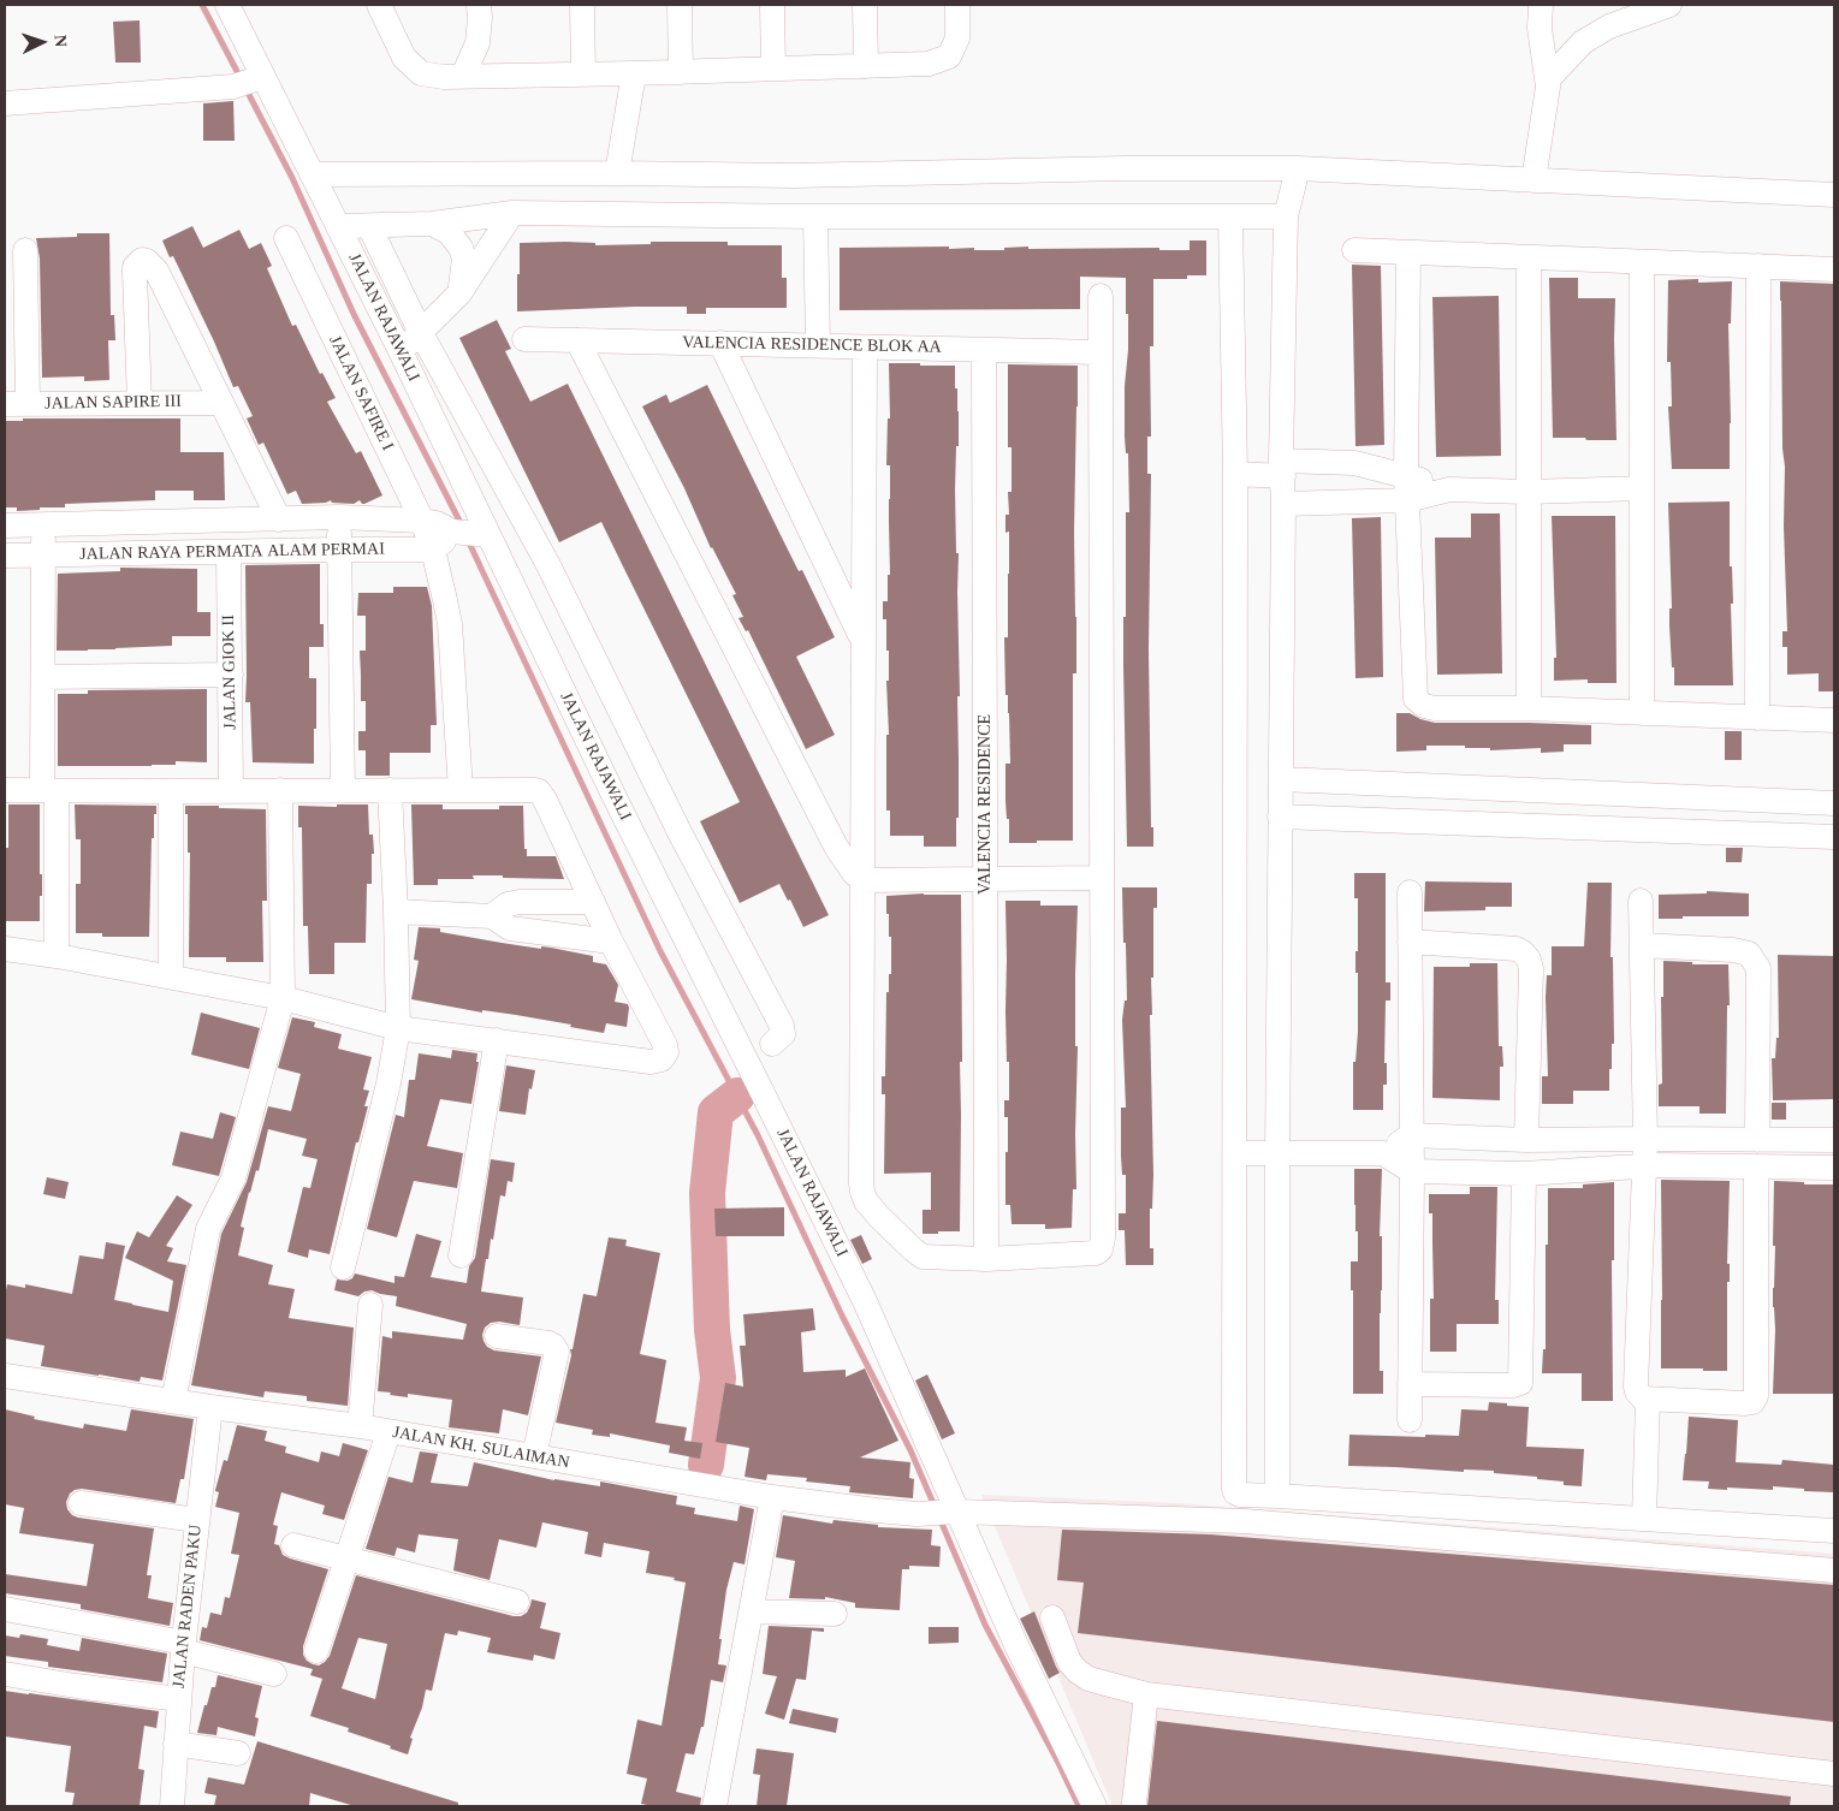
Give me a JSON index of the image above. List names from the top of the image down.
{
  "streets": {
    "street": [
      "JALAN RAJAWALI",
      "VALENCIA RESIDENCE BLOK AA",
      "JALAN SAFIRE I",
      "JALAN SAPIRE III",
      "JALAN RAYA PERMATA ALAM PERMAI",
      "JALAN GIOK II",
      "VALENCIA RESIDENCE",
      "JALAN KH. SULAIMAN",
      "JALAN RADEN PAKU"
    ]
  },
  "crossings": [
    ["JALAN RAJAWALI", "JALAN RAYA PERMATA ALAM PERMAI"],
    ["JALAN RAJAWALI", "JALAN KH. SULAIMAN"],
    ["VALENCIA RESIDENCE BLOK AA", "VALENCIA RESIDENCE"],
    ["JALAN SAFIRE I", "JALAN RAYA PERMATA ALAM PERMAI"],
    ["JALAN RAYA PERMATA ALAM PERMAI", "JALAN GIOK II"],
    ["JALAN KH. SULAIMAN", "JALAN RADEN PAKU"]
  ],
  "north": "right"
}
